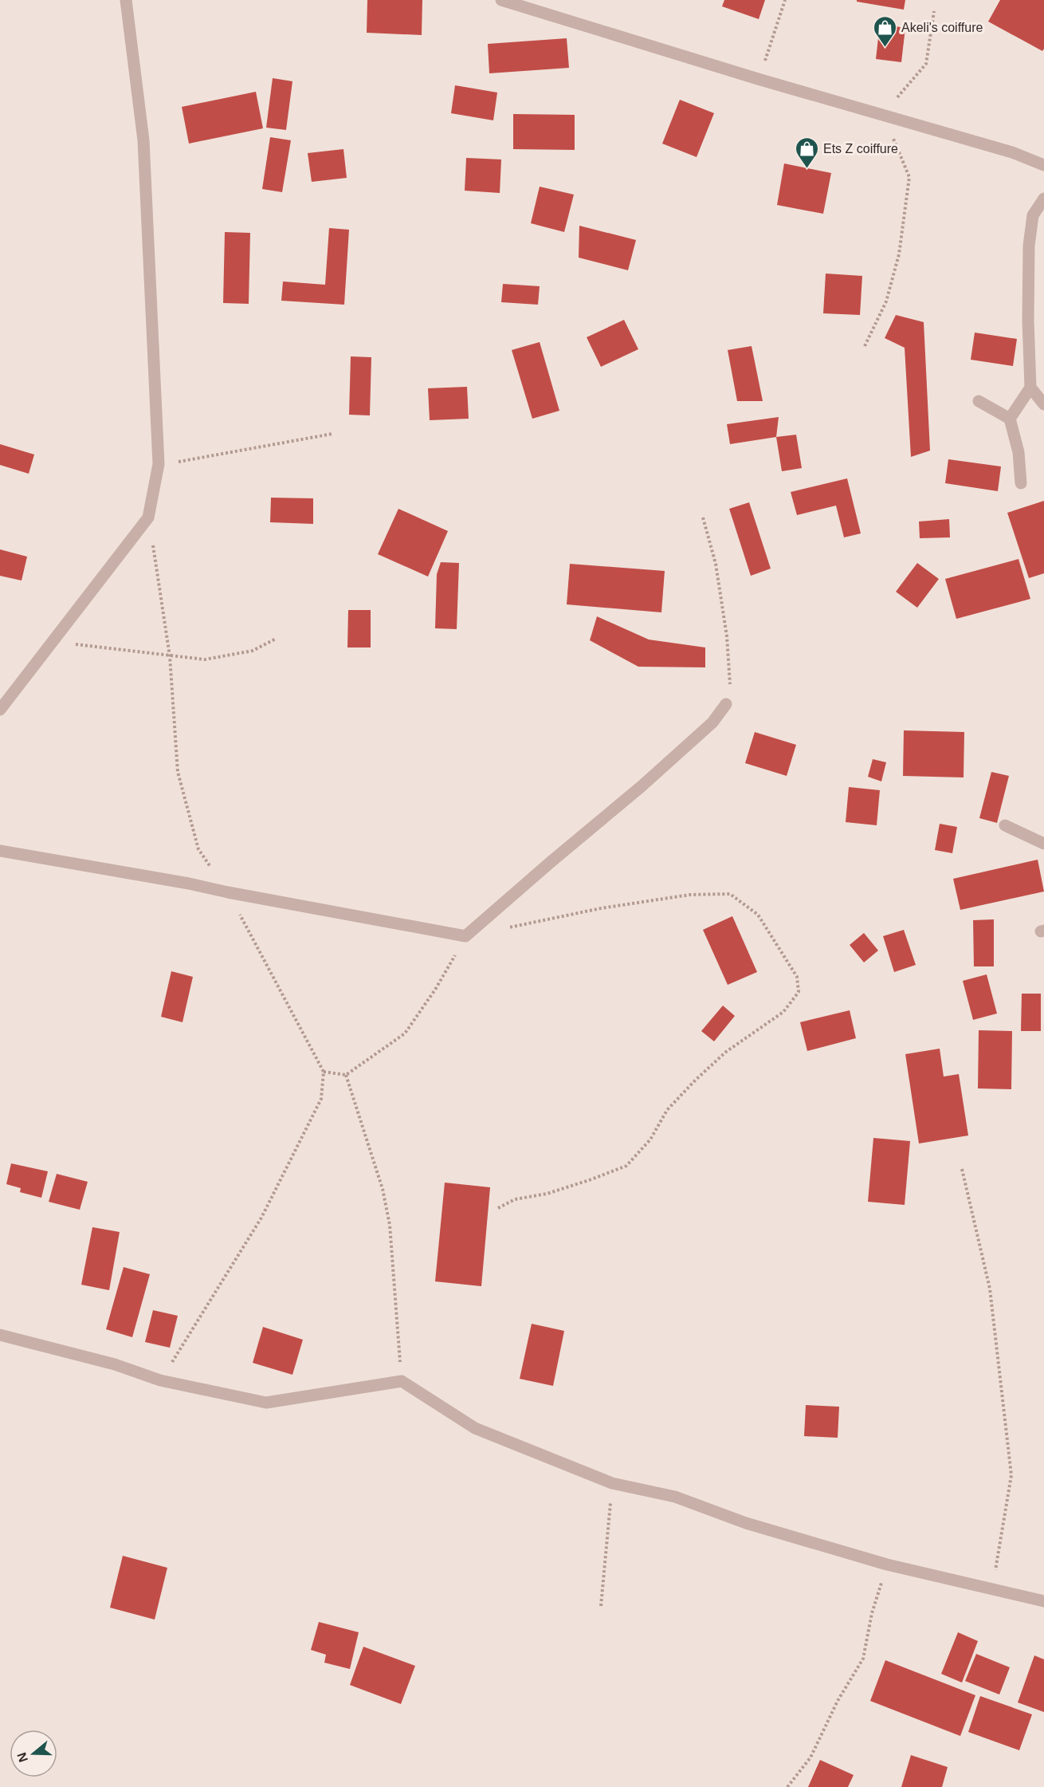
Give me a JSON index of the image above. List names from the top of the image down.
{
  "places": {
    "shop": ["Akeli's coiffure", "Ets Z coiffure"]
  },
  "north": "left"
}
